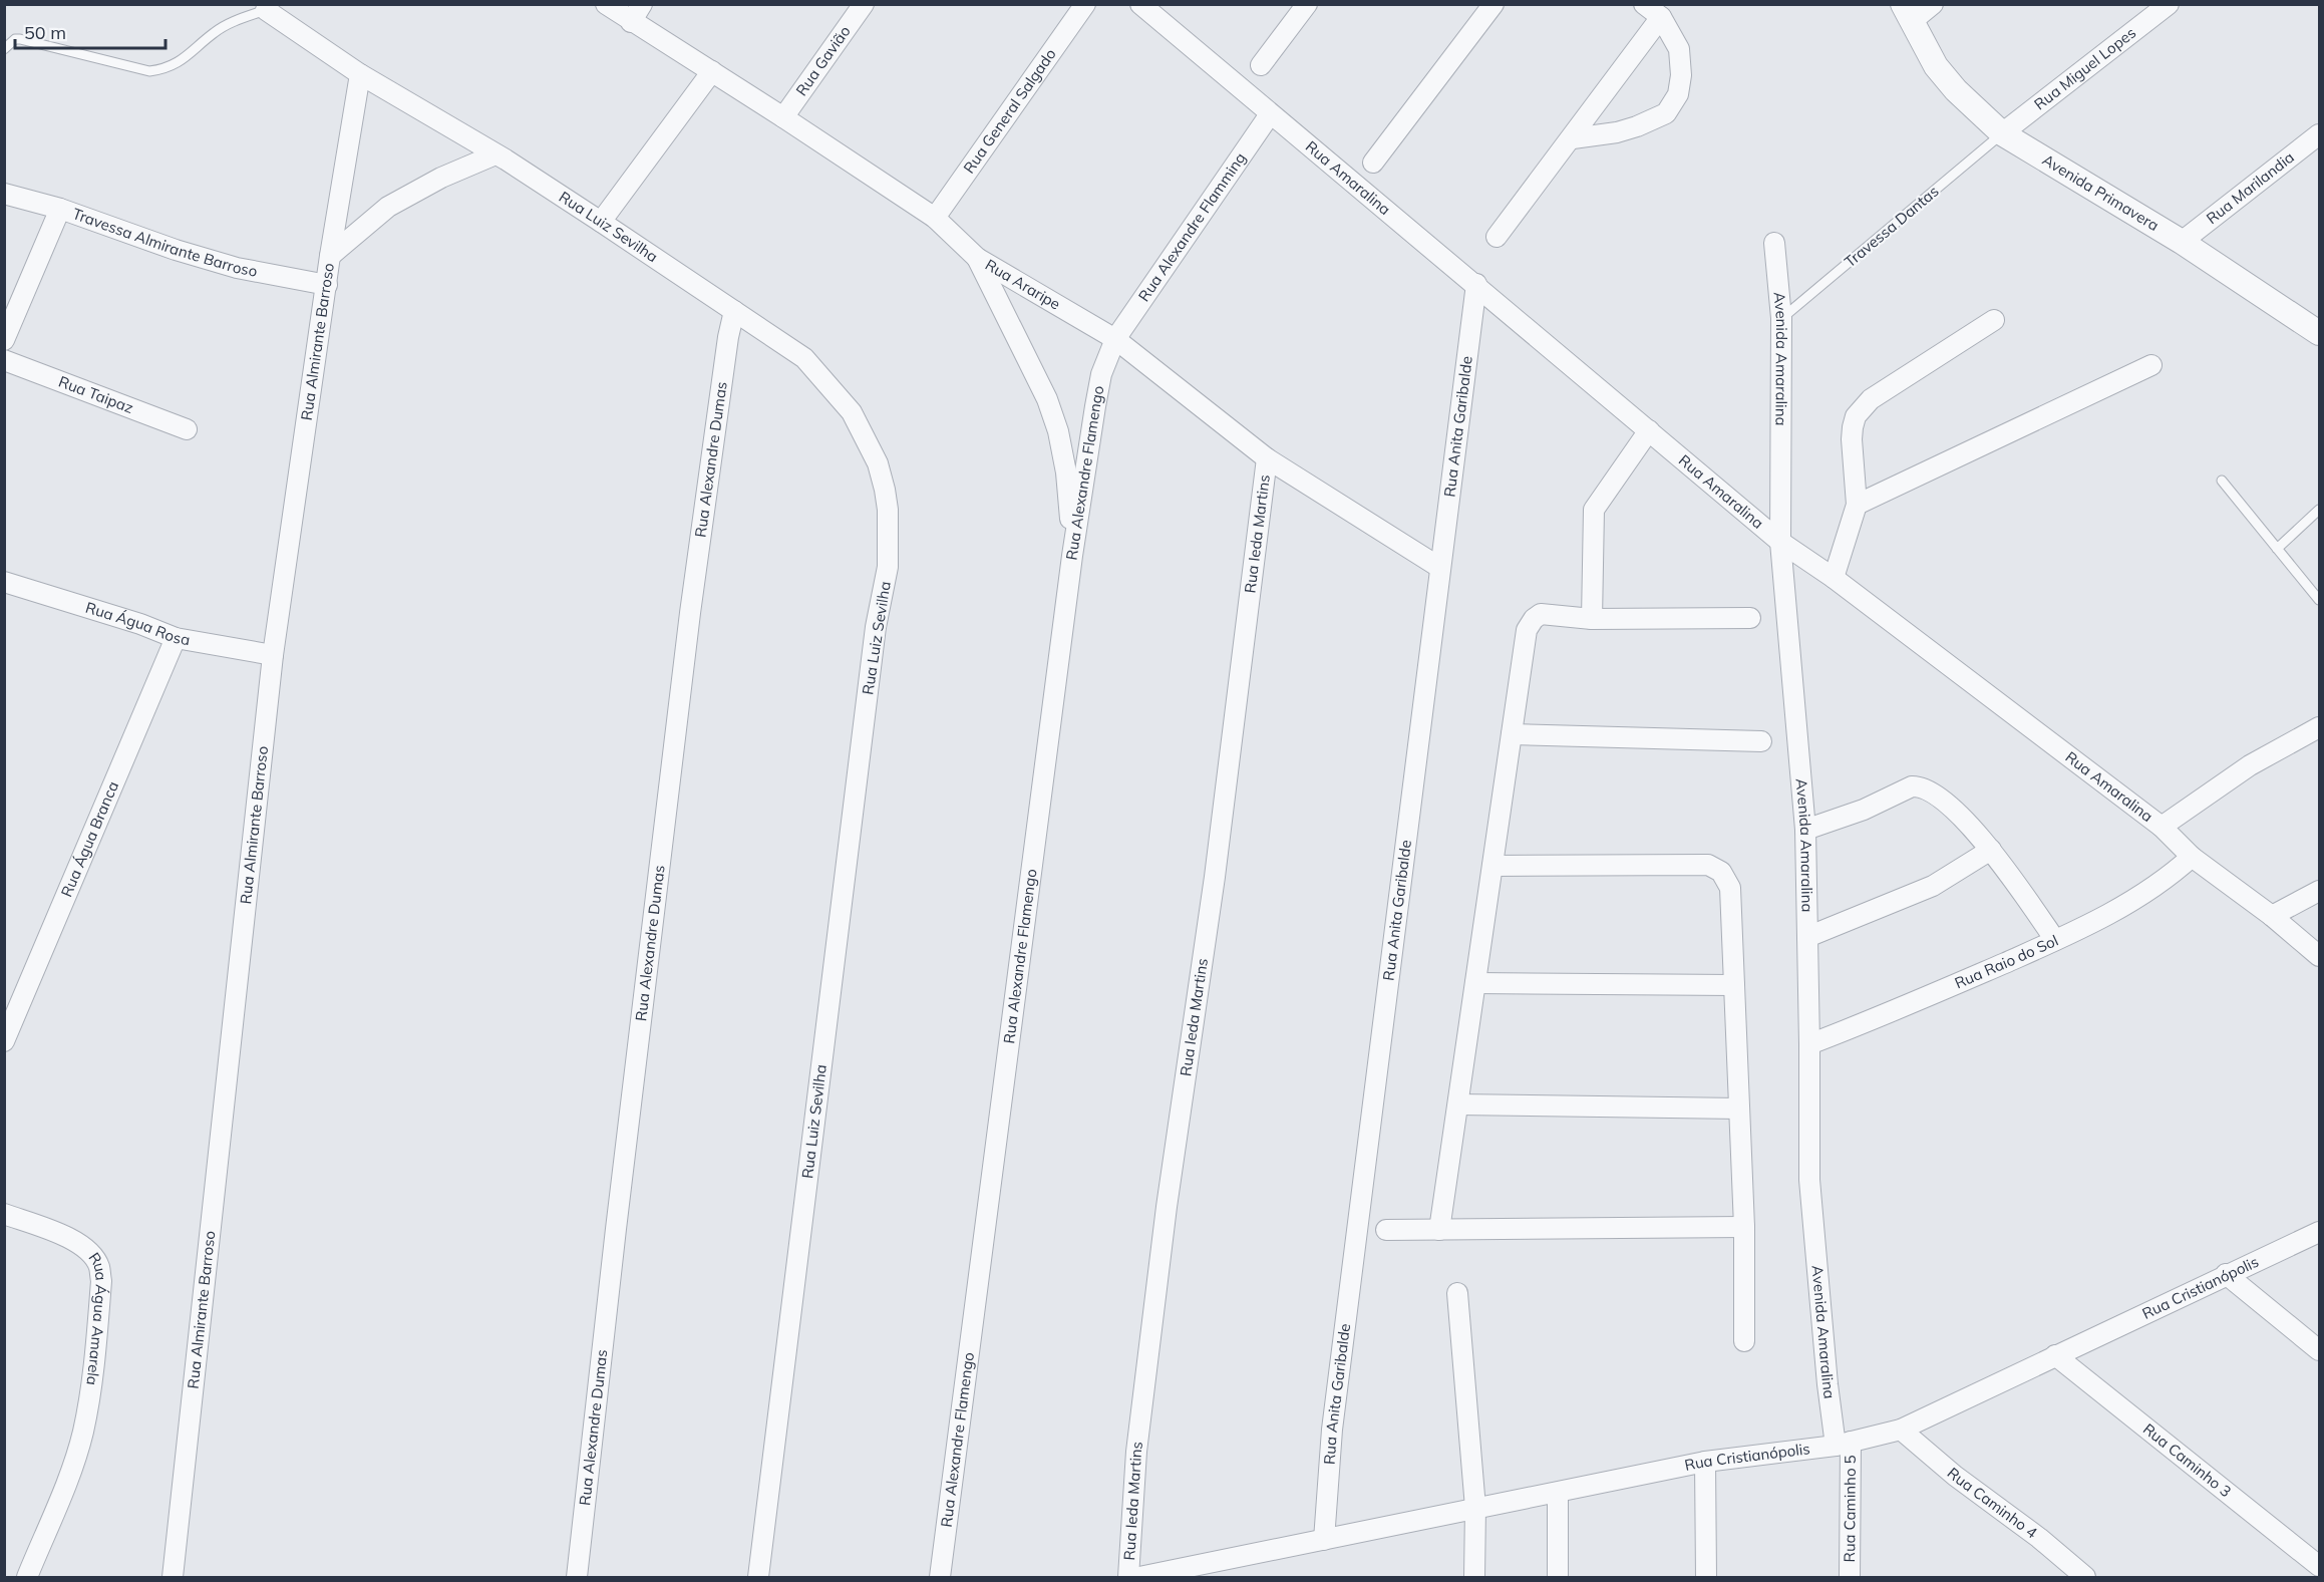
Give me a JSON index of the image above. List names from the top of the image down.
{
  "streets": {
    "street": [
      "Rua Gavião",
      "Rua Miguel Lopes",
      "Rua General Salgado",
      "Rua Amaralina",
      "Rua Marilandia",
      "Avenida Primavera",
      "Rua Luiz Sevilha",
      "Rua Alexandre Flamming",
      "Travessa Almirante Barroso",
      "Rua Araripe",
      "Rua Almirante Barroso",
      "Avenida Amaralina",
      "Rua Taipaz",
      "Rua Anita Garibalde",
      "Rua Alexandre Dumas",
      "Rua Alexandre Flamengo",
      "Rua Ieda Martins",
      "Rua Água Rosa",
      "Rua Água Branca",
      "Rua Raio do Sol",
      "Rua Cristianópolis",
      "Rua Água Amarela",
      "Rua Caminho 3",
      "Rua Caminho 4",
      "Rua Caminho 5"
    ],
    "lane": ["Travessa Dantas"]
  },
  "crossings": [
    ["Rua Gavião", "Rua Araripe"],
    ["Rua Miguel Lopes", "Avenida Primavera"],
    ["Rua Miguel Lopes", "Travessa Dantas"],
    ["Rua General Salgado", "Rua Araripe"],
    ["Rua Amaralina", "Rua Alexandre Flamming"],
    ["Rua Amaralina", "Avenida Amaralina"],
    ["Rua Amaralina", "Rua Anita Garibalde"],
    ["Rua Amaralina", "Rua Raio do Sol"],
    ["Rua Marilandia", "Avenida Primavera"],
    ["Avenida Primavera", "Travessa Dantas"],
    ["Rua Luiz Sevilha", "Rua Almirante Barroso"],
    ["Rua Luiz Sevilha", "Rua Alexandre Dumas"],
    ["Rua Alexandre Flamming", "Rua Araripe"],
    ["Rua Alexandre Flamming", "Rua Alexandre Flamengo"],
    ["Travessa Dantas", "Avenida Amaralina"],
    ["Travessa Almirante Barroso", "Rua Almirante Barroso"],
    ["Rua Araripe", "Rua Anita Garibalde"],
    ["Rua Araripe", "Rua Alexandre Flamengo"],
    ["Rua Araripe", "Rua Ieda Martins"],
    ["Rua Almirante Barroso", "Rua Água Rosa"],
    ["Avenida Amaralina", "Rua Raio do Sol"],
    ["Avenida Amaralina", "Rua Cristianópolis"],
    ["Avenida Amaralina", "Rua Caminho 5"],
    ["Rua Anita Garibalde", "Rua Cristianópolis"],
    ["Rua Água Rosa", "Rua Água Branca"],
    ["Rua Cristianópolis", "Rua Caminho 3"],
    ["Rua Cristianópolis", "Rua Caminho 4"],
    ["Rua Cristianópolis", "Rua Caminho 5"]
  ],
  "scale_bar": "50 m"
}
